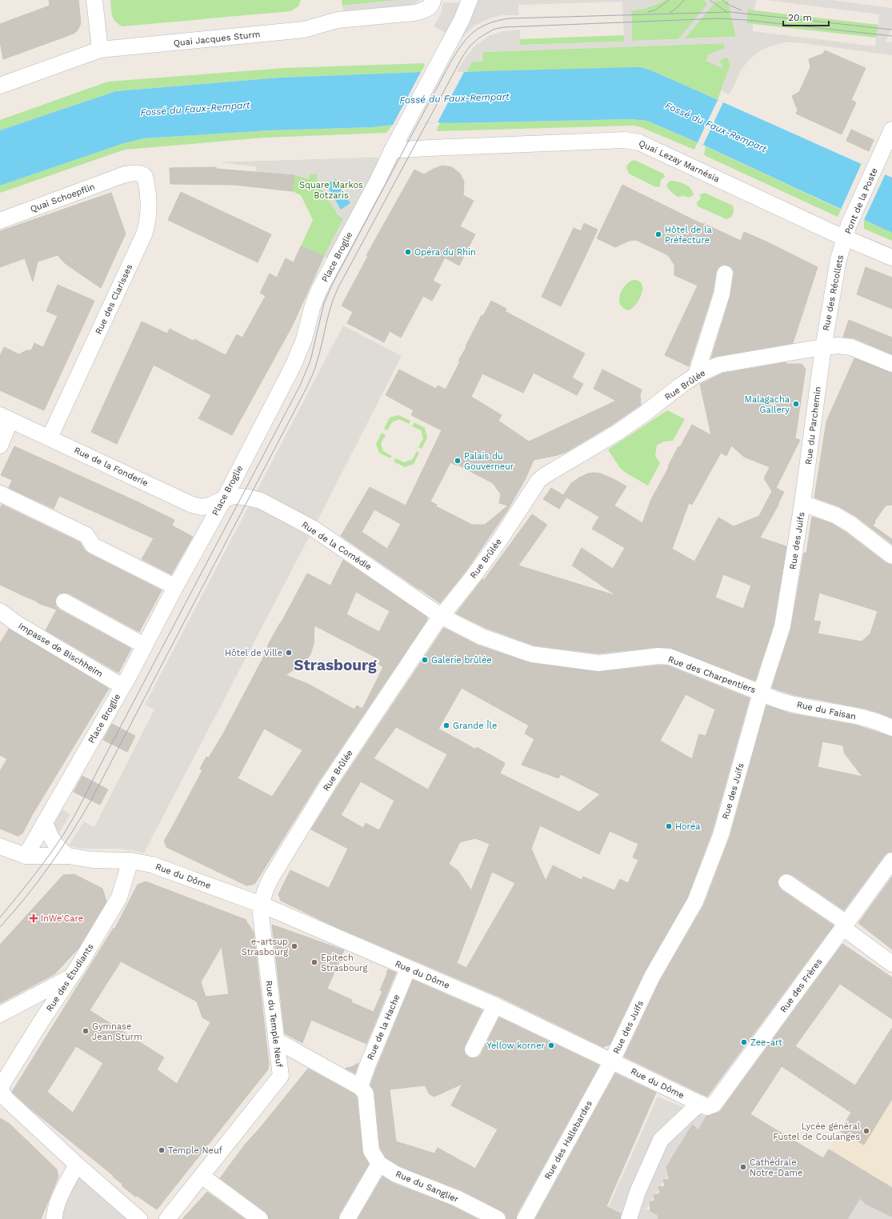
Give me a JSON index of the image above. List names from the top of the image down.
{
  "streets": {
    "street": [
      "Quai Jacques Sturm",
      "Quai Lezay Marnésia",
      "Quai Schoepflin",
      "Pont de la Poste",
      "Place Broglie",
      "Rue des Récollets",
      "Rue des Clarisses",
      "Rue Brûlée",
      "Rue du Parchemin",
      "Rue de la Fonderie",
      "Rue des Juifs",
      "Rue de la Comédie",
      "Impasse de Bischheim",
      "Rue des Charpentiers",
      "Rue du Faisan",
      "Rue du Dôme",
      "Rue des Étudiants",
      "Rue des Frères",
      "Rue du Temple Neuf",
      "Rue de la Hache",
      "Rue des Hallebardes",
      "Rue du Sanglier"
    ]
  },
  "crossings": [
    ["Quai Lezay Marnésia", "Pont de la Poste"],
    ["Quai Lezay Marnésia", "Place Broglie"],
    ["Quai Lezay Marnésia", "Rue des Récollets"],
    ["Quai Schoepflin", "Rue des Clarisses"],
    ["Pont de la Poste", "Rue des Récollets"],
    ["Place Broglie", "Rue de la Fonderie"],
    ["Place Broglie", "Rue de la Comédie"],
    ["Place Broglie", "Impasse de Bischheim"],
    ["Rue des Récollets", "Rue Brûlée"],
    ["Rue des Récollets", "Rue du Parchemin"],
    ["Rue des Clarisses", "Rue de la Fonderie"],
    ["Rue Brûlée", "Rue du Parchemin"],
    ["Rue Brûlée", "Rue de la Comédie"],
    ["Rue Brûlée", "Rue des Charpentiers"],
    ["Rue Brûlée", "Rue du Dôme"],
    ["Rue Brûlée", "Rue du Temple Neuf"],
    ["Rue du Parchemin", "Rue des Juifs"],
    ["Rue de la Fonderie", "Rue de la Comédie"],
    ["Rue des Juifs", "Rue des Charpentiers"],
    ["Rue des Juifs", "Rue du Faisan"],
    ["Rue des Juifs", "Rue du Dôme"],
    ["Rue des Juifs", "Rue des Hallebardes"],
    ["Rue de la Comédie", "Rue des Charpentiers"],
    ["Rue des Charpentiers", "Rue du Faisan"],
    ["Rue du Dôme", "Rue des Étudiants"],
    ["Rue du Dôme", "Rue des Frères"],
    ["Rue du Dôme", "Rue du Temple Neuf"],
    ["Rue du Dôme", "Rue de la Hache"],
    ["Rue du Dôme", "Rue des Hallebardes"],
    ["Rue de la Hache", "Rue du Sanglier"]
  ],
  "districts": ["Strasbourg"],
  "water": ["Fossé du Faux-Rempart"],
  "parks": ["Square Markos Botzaris"],
  "places": {
    "other": [
      "Hôtel de la Préfecture",
      "Opéra du Rhin",
      "Malagacha Gallery",
      "Palais du Gouverneur",
      "Hôtel de Ville",
      "Galerie brûlée",
      "Grande Île",
      "Horéa",
      "e-artsup Strasbourg",
      "Epitech Strasbourg",
      "Gymnase Jean Sturm",
      "Zee-art",
      "Yellow korner",
      "Lycée général Fustel de Coulanges",
      "Temple Neuf",
      "Cathédrale Notre-Dame"
    ],
    "health": ["InWe'Care"]
  },
  "scale_bar": "20 m"
}
